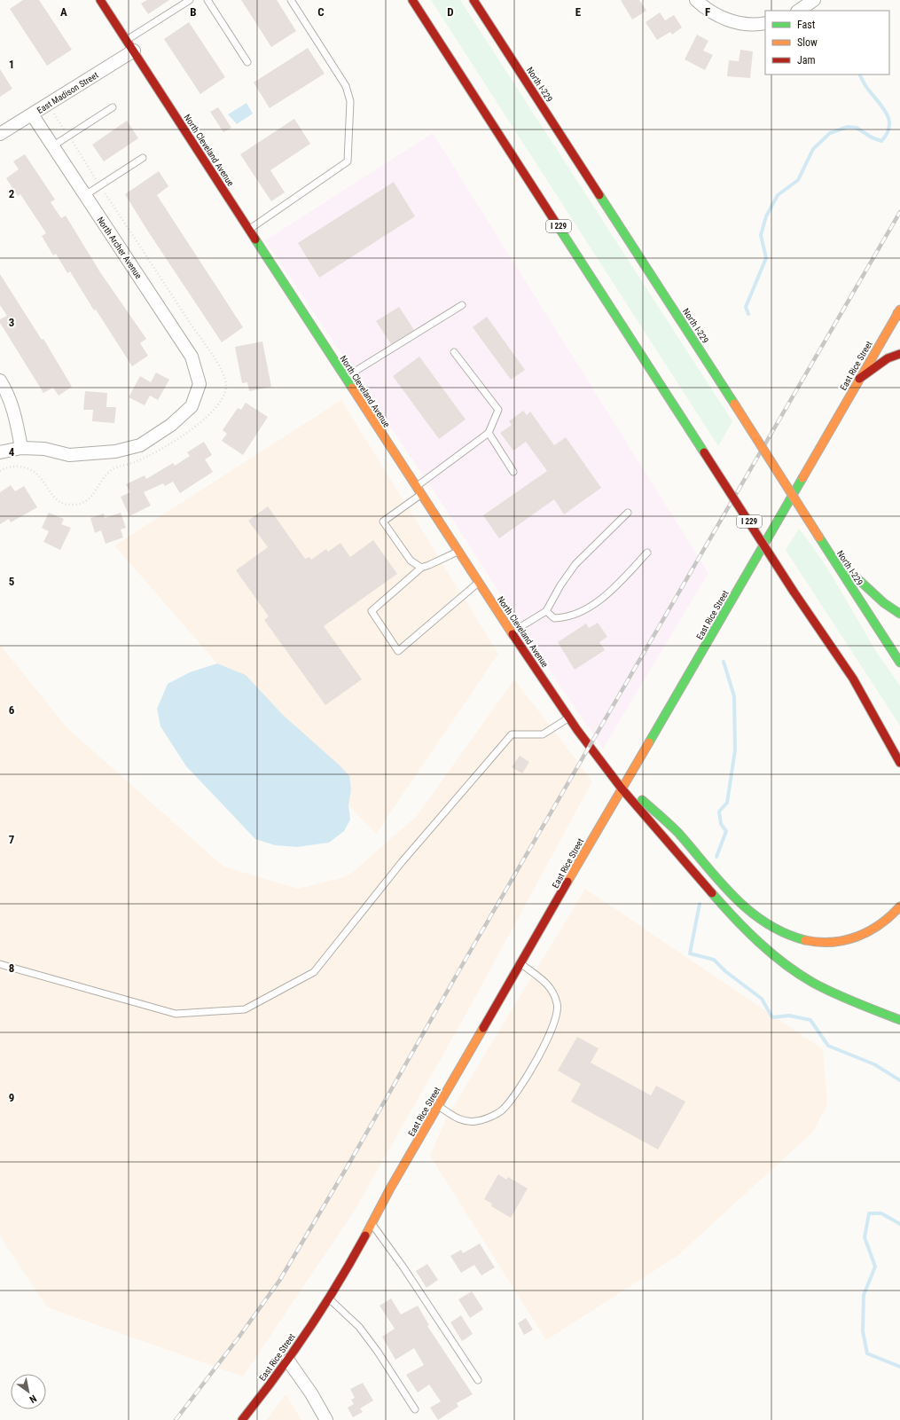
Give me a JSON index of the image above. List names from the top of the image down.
{
  "streets": {
    "main road": [
      "North I-229",
      "North Cleveland Avenue",
      "I 229",
      "East Rice Street"
    ],
    "street": ["East Madison Street", "North Archer Avenue"]
  },
  "crossings": [
    ["East Madison Street", "North Cleveland Avenue"],
    ["East Madison Street", "North Archer Avenue"],
    ["North Cleveland Avenue", "East Rice Street"]
  ],
  "legend": ["Fast", "Slow", "Jam"],
  "north": "bottom right",
  "grid": {
    "columns": [
      "A",
      "B",
      "C",
      "D",
      "E",
      "F"
    ],
    "rows": [
      "1",
      "2",
      "3",
      "4",
      "5",
      "6",
      "7",
      "8",
      "9"
    ]
  }
}
